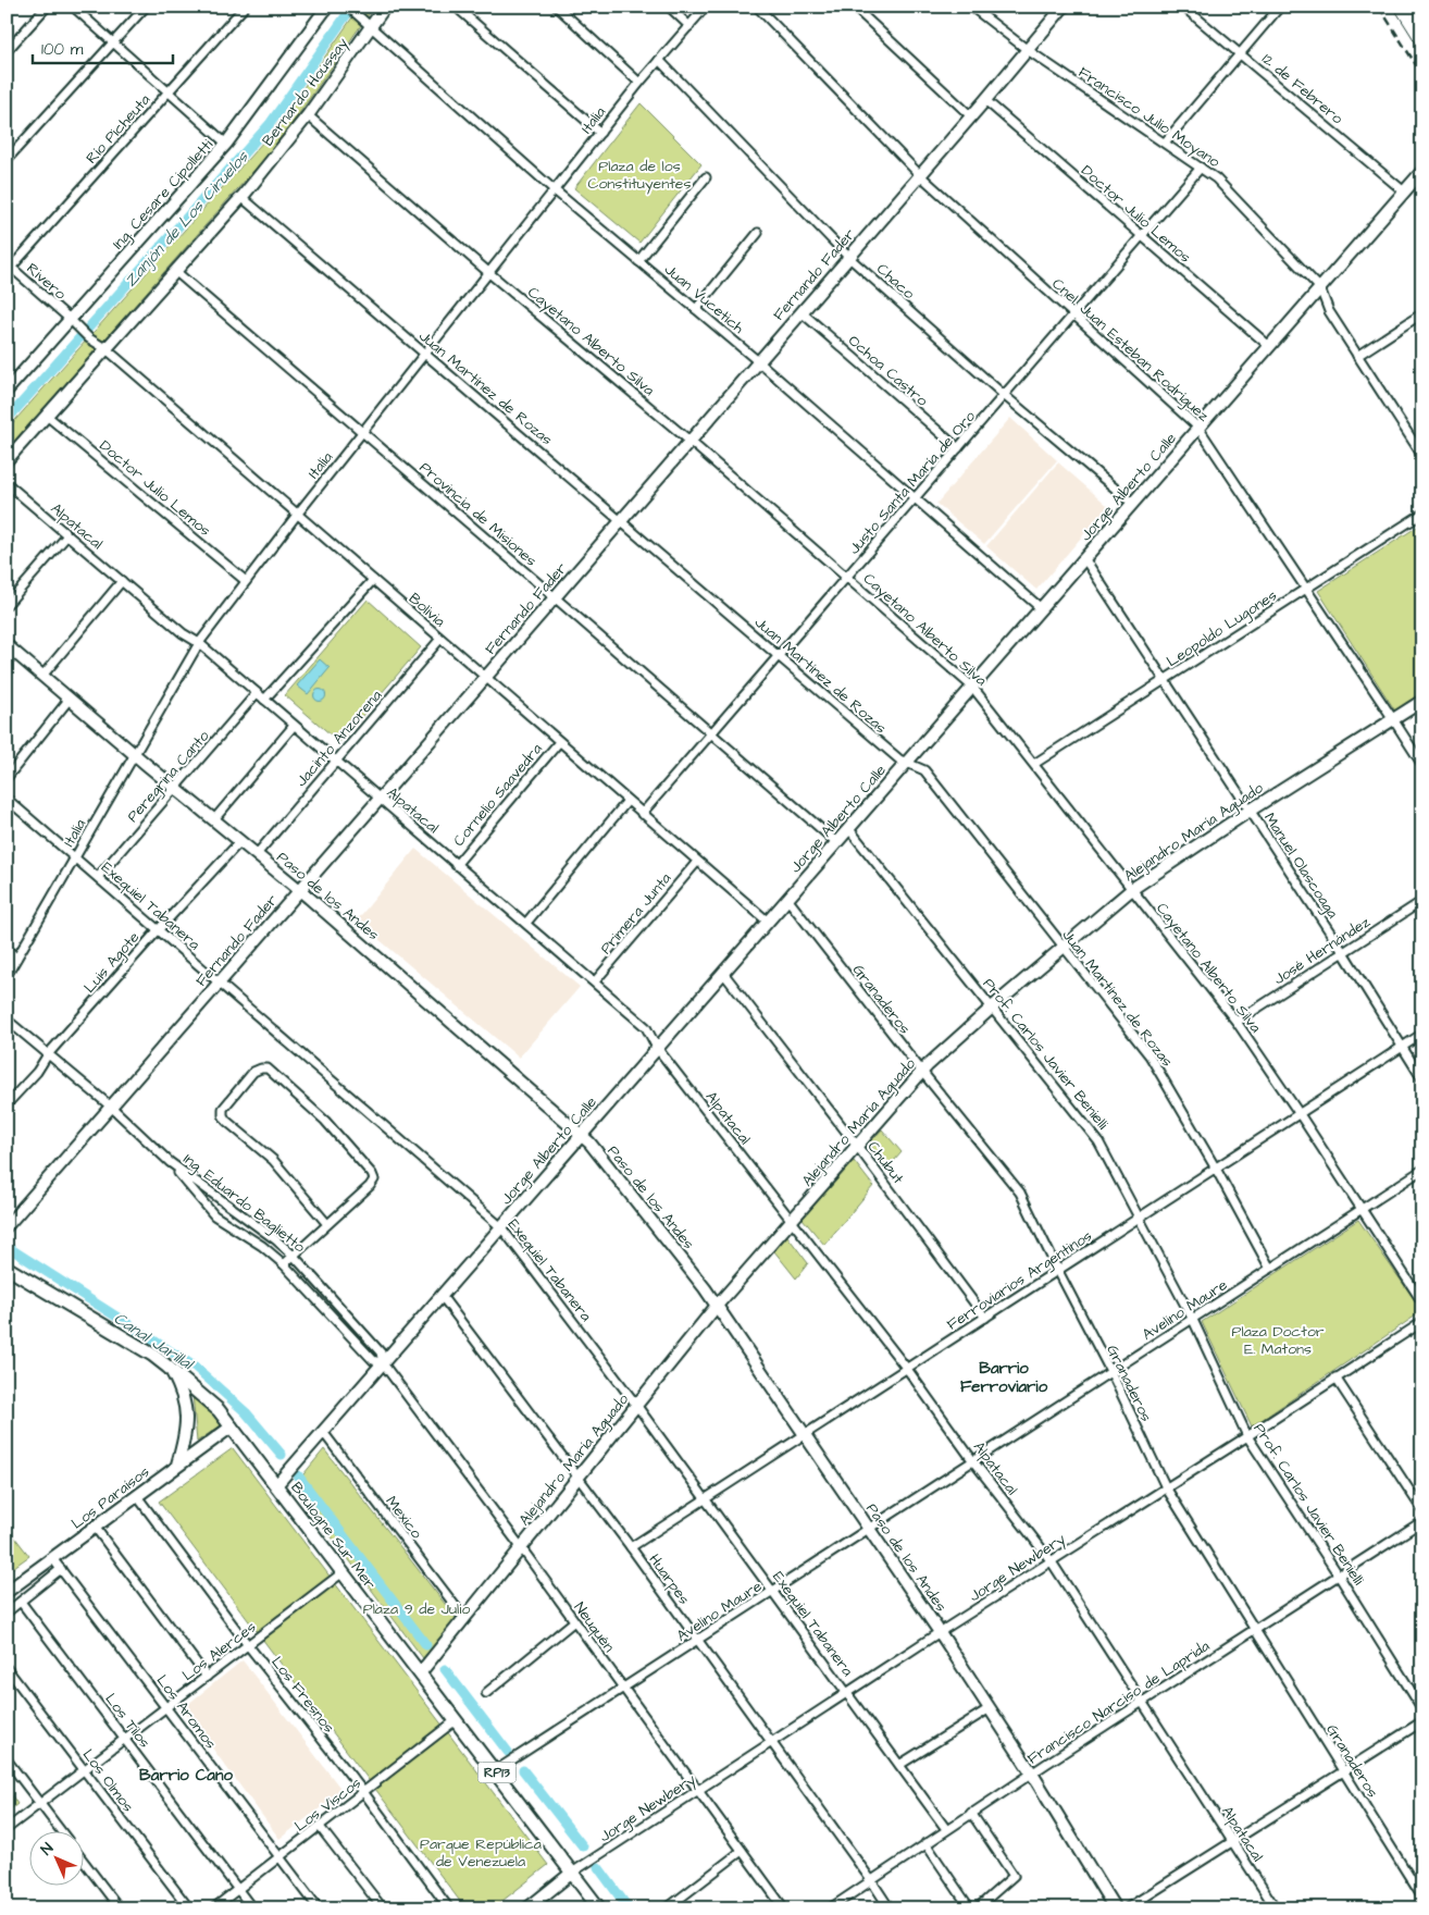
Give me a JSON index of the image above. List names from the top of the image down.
{
  "streets": {
    "main road": ["Boulogne Sur Mer", "RP13"],
    "street": [
      "12 de Febrero",
      "Bernardo Houssay",
      "Francisco Julio Moyano",
      "Italia",
      "Río Picheuta",
      "Ing. Cesare Cipolletti",
      "Doctor Julio Lemos",
      "Fernando Fader",
      "Rivero",
      "Chaco",
      "Juan Vucetich",
      "Cayetano Alberto Silva",
      "Cnel. Juan Esteban Rodríguez",
      "Ochoa Castro",
      "Juan Martínez de Rozas",
      "Justo Santa María de Oro",
      "Jorge Alberto Calle",
      "Provincia de Misiones",
      "Alpatacal",
      "Bolivia",
      "Leopoldo Lugones",
      "Jacinto Anzorena",
      "Peregrina Canto",
      "Cornelio Saavedra",
      "Alejandro María Aguado",
      "Manuel Olascoaga",
      "Paso de los Andes",
      "Exequiel Tabanera",
      "Primera Junta",
      "José Hernández",
      "Luis Agote",
      "Granaderos",
      "Prof. Carlos Javier Benielli",
      "Chubut",
      "Ing. Eduardo Baglietto",
      "Ferroviarios Argentinos",
      "Avelino Maure",
      "Los Paraísos",
      "Mexico",
      "Jorge Newbery",
      "Huarpes",
      "Neuquén",
      "Los Alerces",
      "Los Fresnos",
      "Francisco Narciso de Laprida",
      "Los Aromos",
      "Los Tilos",
      "Los Olmos",
      "Los Viscos"
    ]
  },
  "crossings": [
    ["12 de Febrero", "Jorge Alberto Calle"],
    ["Bernardo Houssay", "Doctor Julio Lemos"],
    ["Bernardo Houssay", "Juan Vucetich"],
    ["Bernardo Houssay", "Cayetano Alberto Silva"],
    ["Bernardo Houssay", "Juan Martínez de Rozas"],
    ["Bernardo Houssay", "Provincia de Misiones"],
    ["Bernardo Houssay", "Bolivia"],
    ["Francisco Julio Moyano", "Fernando Fader"],
    ["Francisco Julio Moyano", "Justo Santa María de Oro"],
    ["Francisco Julio Moyano", "Jorge Alberto Calle"],
    ["Italia", "Doctor Julio Lemos"],
    ["Italia", "Chaco"],
    ["Italia", "Juan Vucetich"],
    ["Italia", "Cayetano Alberto Silva"],
    ["Italia", "Juan Martínez de Rozas"],
    ["Italia", "Provincia de Misiones"],
    ["Italia", "Alpatacal"],
    ["Italia", "Bolivia"],
    ["Italia", "Paso de los Andes"],
    ["Italia", "Exequiel Tabanera"],
    ["Río Picheuta", "Rivero"],
    ["Ing. Cesare Cipolletti", "Rivero"],
    ["Ing. Cesare Cipolletti", "Bolivia"],
    ["Doctor Julio Lemos", "Fernando Fader"],
    ["Doctor Julio Lemos", "Justo Santa María de Oro"],
    ["Doctor Julio Lemos", "Jorge Alberto Calle"],
    ["Fernando Fader", "Chaco"],
    ["Fernando Fader", "Juan Vucetich"],
    ["Fernando Fader", "Cayetano Alberto Silva"],
    ["Fernando Fader", "Cnel. Juan Esteban Rodríguez"],
    ["Fernando Fader", "Ochoa Castro"],
    ["Fernando Fader", "Juan Martínez de Rozas"],
    ["Fernando Fader", "Provincia de Misiones"],
    ["Fernando Fader", "Alpatacal"],
    ["Fernando Fader", "Bolivia"],
    ["Fernando Fader", "Paso de los Andes"],
    ["Fernando Fader", "Exequiel Tabanera"],
    ["Fernando Fader", "Ing. Eduardo Baglietto"],
    ["Rivero", "Bolivia"],
    ["Chaco", "Justo Santa María de Oro"],
    ["Chaco", "Jorge Alberto Calle"],
    ["Juan Vucetich", "Justo Santa María de Oro"],
    ["Juan Vucetich", "Jorge Alberto Calle"],
    ["Cayetano Alberto Silva", "Justo Santa María de Oro"],
    ["Cayetano Alberto Silva", "Jorge Alberto Calle"],
    ["Cayetano Alberto Silva", "Leopoldo Lugones"],
    ["Cayetano Alberto Silva", "Alejandro María Aguado"],
    ["Cayetano Alberto Silva", "José Hernández"],
    ["Cayetano Alberto Silva", "Ferroviarios Argentinos"],
    ["Cayetano Alberto Silva", "Avelino Maure"],
    ["Cnel. Juan Esteban Rodríguez", "Justo Santa María de Oro"],
    ["Cnel. Juan Esteban Rodríguez", "Jorge Alberto Calle"],
    ["Cnel. Juan Esteban Rodríguez", "Leopoldo Lugones"],
    ["Cnel. Juan Esteban Rodríguez", "Alejandro María Aguado"],
    ["Ochoa Castro", "Justo Santa María de Oro"],
    ["Juan Martínez de Rozas", "Justo Santa María de Oro"],
    ["Juan Martínez de Rozas", "Jorge Alberto Calle"],
    ["Juan Martínez de Rozas", "Alejandro María Aguado"],
    ["Juan Martínez de Rozas", "Ferroviarios Argentinos"],
    ["Juan Martínez de Rozas", "Avelino Maure"],
    ["Justo Santa María de Oro", "Provincia de Misiones"],
    ["Justo Santa María de Oro", "Bolivia"],
    ["Jorge Alberto Calle", "Provincia de Misiones"],
    ["Jorge Alberto Calle", "Alpatacal"],
    ["Jorge Alberto Calle", "Bolivia"],
    ["Jorge Alberto Calle", "Manuel Olascoaga"],
    ["Jorge Alberto Calle", "Paso de los Andes"],
    ["Jorge Alberto Calle", "Exequiel Tabanera"],
    ["Jorge Alberto Calle", "Granaderos"],
    ["Jorge Alberto Calle", "Prof. Carlos Javier Benielli"],
    ["Jorge Alberto Calle", "Chubut"],
    ["Jorge Alberto Calle", "Ing. Eduardo Baglietto"],
    ["Jorge Alberto Calle", "Mexico"],
    ["Jorge Alberto Calle", "Boulogne Sur Mer"],
    ["Jorge Alberto Calle", "Huarpes"],
    ["Jorge Alberto Calle", "Neuquén"],
    ["Alpatacal", "Jacinto Anzorena"],
    ["Alpatacal", "Peregrina Canto"],
    ["Alpatacal", "Cornelio Saavedra"],
    ["Alpatacal", "Alejandro María Aguado"],
    ["Alpatacal", "Primera Junta"],
    ["Alpatacal", "Ferroviarios Argentinos"],
    ["Alpatacal", "Avelino Maure"],
    ["Alpatacal", "Jorge Newbery"],
    ["Alpatacal", "Francisco Narciso de Laprida"],
    ["Bolivia", "Jacinto Anzorena"],
    ["Bolivia", "Cornelio Saavedra"],
    ["Bolivia", "Primera Junta"],
    ["Leopoldo Lugones", "Manuel Olascoaga"],
    ["Jacinto Anzorena", "Paso de los Andes"],
    ["Peregrina Canto", "Paso de los Andes"],
    ["Peregrina Canto", "Exequiel Tabanera"],
    ["Alejandro María Aguado", "Manuel Olascoaga"],
    ["Alejandro María Aguado", "Paso de los Andes"],
    ["Alejandro María Aguado", "Exequiel Tabanera"],
    ["Alejandro María Aguado", "Granaderos"],
    ["Alejandro María Aguado", "Prof. Carlos Javier Benielli"],
    ["Alejandro María Aguado", "Chubut"],
    ["Alejandro María Aguado", "Mexico"],
    ["Alejandro María Aguado", "Boulogne Sur Mer"],
    ["Alejandro María Aguado", "Huarpes"],
    ["Alejandro María Aguado", "Neuquén"],
    ["Manuel Olascoaga", "José Hernández"],
    ["Manuel Olascoaga", "Ferroviarios Argentinos"],
    ["Paso de los Andes", "Luis Agote"],
    ["Paso de los Andes", "Ferroviarios Argentinos"],
    ["Paso de los Andes", "Avelino Maure"],
    ["Paso de los Andes", "Jorge Newbery"],
    ["Paso de los Andes", "Francisco Narciso de Laprida"],
    ["Exequiel Tabanera", "Luis Agote"],
    ["Exequiel Tabanera", "Ferroviarios Argentinos"],
    ["Exequiel Tabanera", "Avelino Maure"],
    ["Exequiel Tabanera", "Jorge Newbery"],
    ["Exequiel Tabanera", "Francisco Narciso de Laprida"],
    ["Luis Agote", "Ing. Eduardo Baglietto"],
    ["Granaderos", "Ferroviarios Argentinos"],
    ["Granaderos", "Avelino Maure"],
    ["Granaderos", "Jorge Newbery"],
    ["Granaderos", "Francisco Narciso de Laprida"],
    ["Prof. Carlos Javier Benielli", "Ferroviarios Argentinos"],
    ["Prof. Carlos Javier Benielli", "Avelino Maure"],
    ["Prof. Carlos Javier Benielli", "Jorge Newbery"],
    ["Prof. Carlos Javier Benielli", "Francisco Narciso de Laprida"],
    ["Chubut", "Ferroviarios Argentinos"],
    ["Ing. Eduardo Baglietto", "Neuquén"],
    ["Ferroviarios Argentinos", "Huarpes"],
    ["Avelino Maure", "Boulogne Sur Mer"],
    ["Avelino Maure", "Huarpes"],
    ["Avelino Maure", "Neuquén"],
    ["Los Paraísos", "Boulogne Sur Mer"],
    ["Los Paraísos", "Los Fresnos"],
    ["Los Paraísos", "Los Aromos"],
    ["Boulogne Sur Mer", "Jorge Newbery"],
    ["Boulogne Sur Mer", "Los Alerces"],
    ["Boulogne Sur Mer", "Los Viscos"],
    ["Jorge Newbery", "Huarpes"],
    ["Jorge Newbery", "Neuquén"],
    ["Huarpes", "Francisco Narciso de Laprida"],
    ["Los Alerces", "Los Fresnos"],
    ["Los Alerces", "Los Aromos"],
    ["Los Alerces", "Los Tilos"],
    ["Los Alerces", "Los Olmos"],
    ["Los Fresnos", "Los Viscos"],
    ["Los Aromos", "Los Viscos"],
    ["Los Tilos", "Los Viscos"]
  ],
  "districts": ["Barrio Ferroviario", "Barrio Cano"],
  "water": ["Zanjón de Los Ciruelos", "Canal Jarillal"],
  "parks": [
    "Plaza de los Constituyentes",
    "Plaza Doctor E. Matons",
    "Plaza 9 de Julio",
    "Parque República de Venezuela"
  ],
  "scale_bar": "100 m",
  "north": "top left"
}
